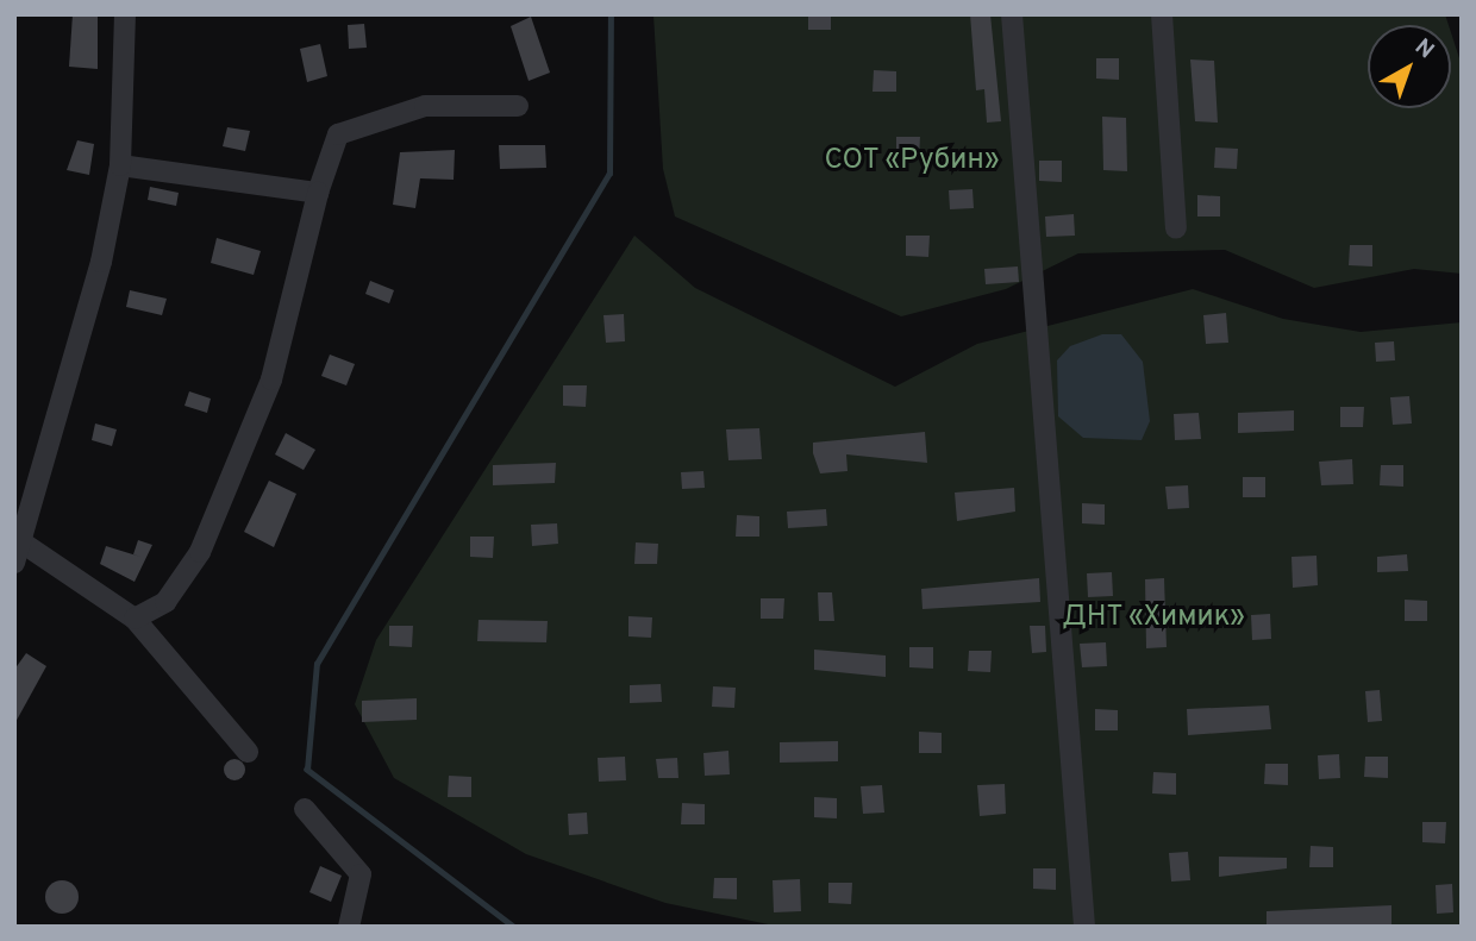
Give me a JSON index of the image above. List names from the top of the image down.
{
  "parks": ["СОТ «Рубин»", "ДНТ «Химик»"],
  "north": "top right"
}
